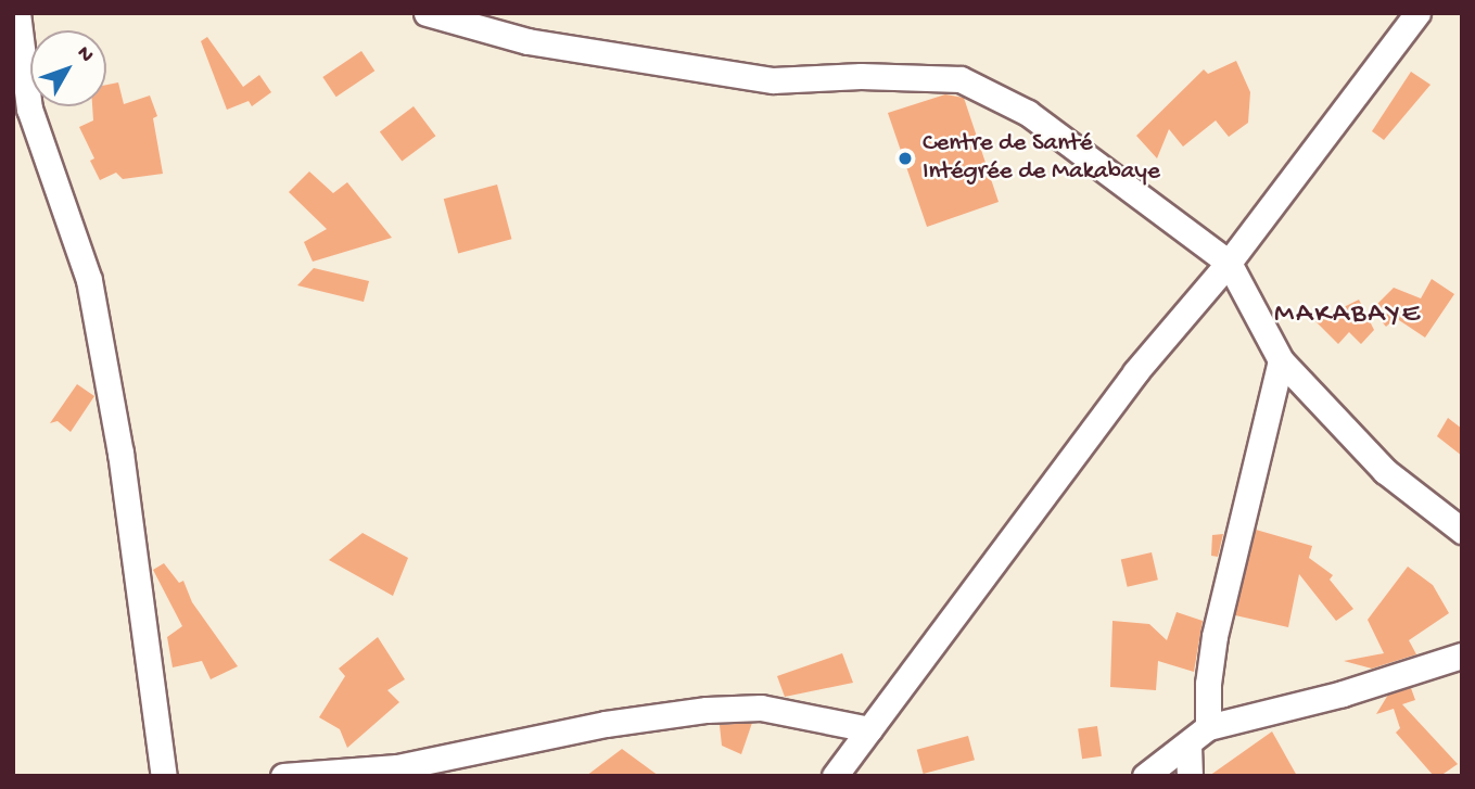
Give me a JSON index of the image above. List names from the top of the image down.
{
  "districts": ["MAKABAYE"],
  "places": ["Centre de Santé Intégrée de Makabaye"],
  "north": "top right"
}
